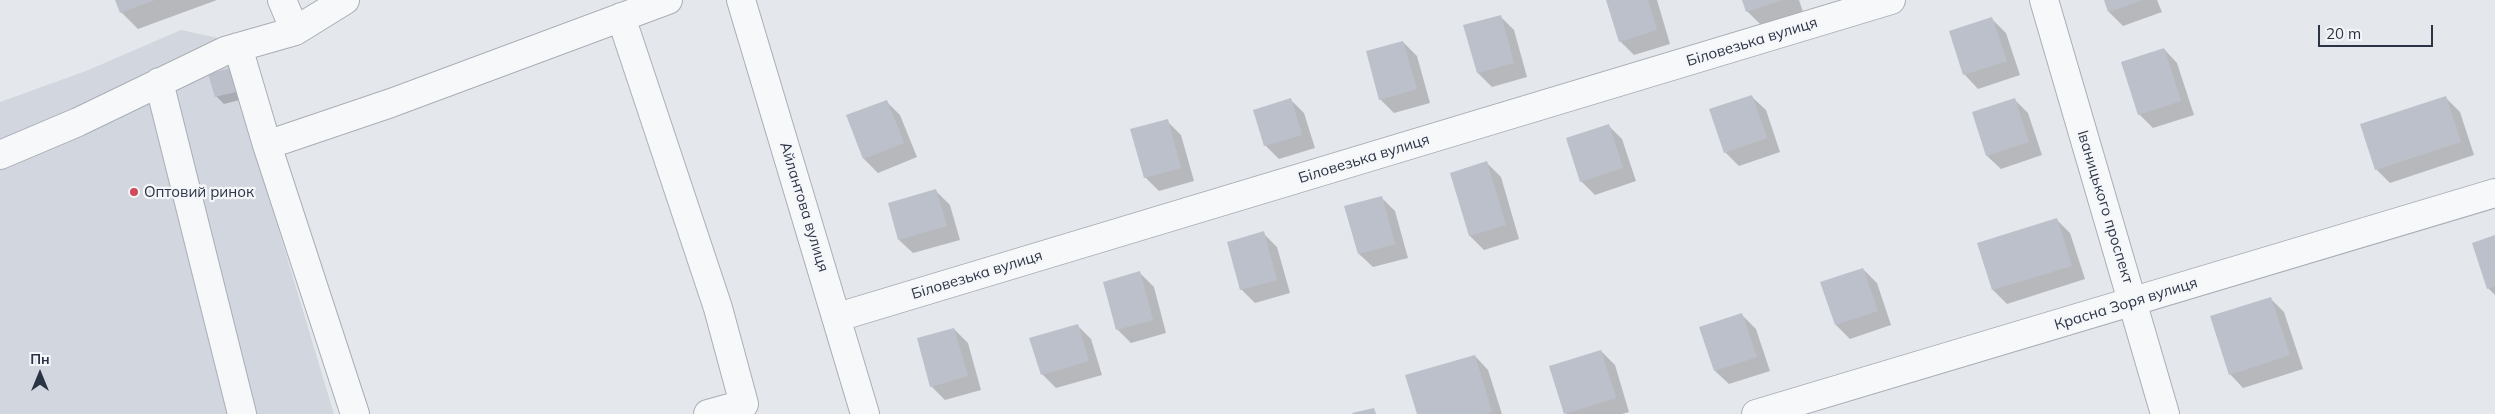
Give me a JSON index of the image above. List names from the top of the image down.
{
  "streets": {
    "street": [
      "Біловезька вулиця",
      "Айлантова вулиця",
      "Іваницького проспект",
      "Красна Зоря вулиця"
    ]
  },
  "crossings": [
    ["Біловезька вулиця", "Айлантова вулиця"],
    ["Іваницького проспект", "Красна Зоря вулиця"]
  ],
  "places": ["Оптовий ринок"],
  "scale_bar": "20 m",
  "north": "top"
}
